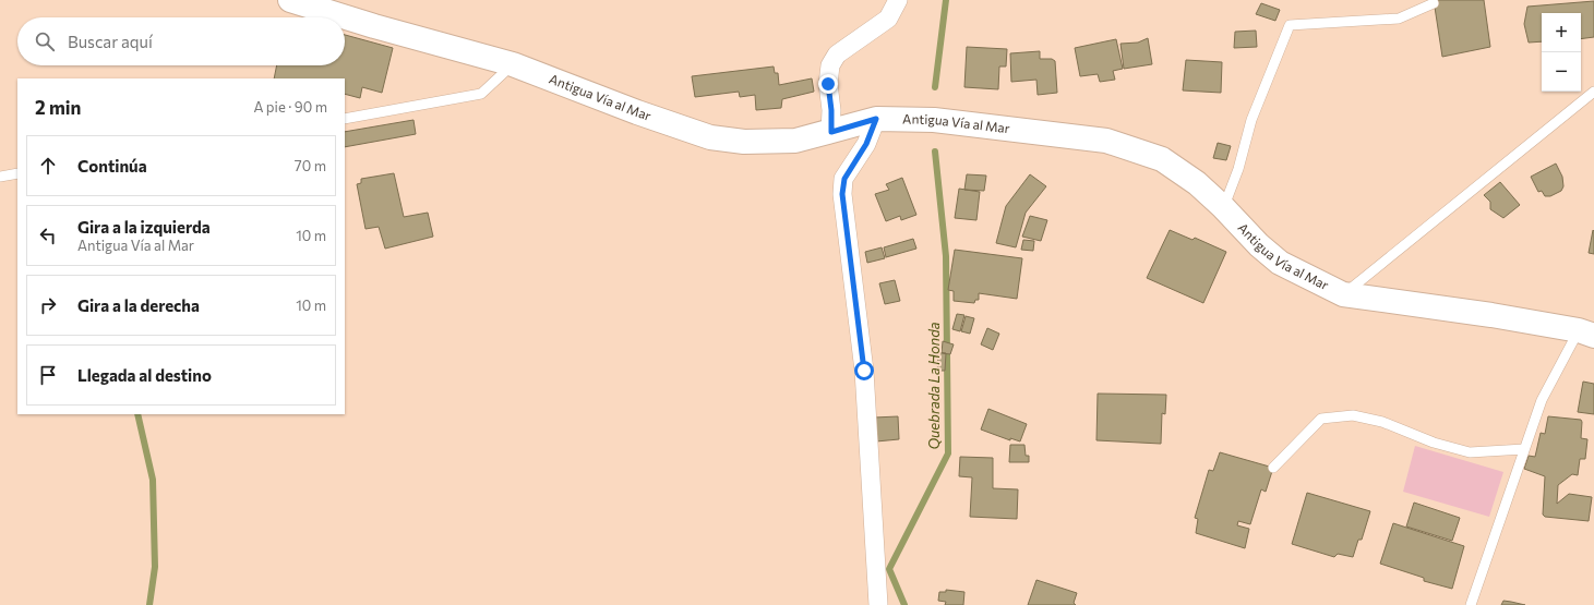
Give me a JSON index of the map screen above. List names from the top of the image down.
{
  "streets": {
    "main road": ["Antigua Vía al Mar"]
  },
  "water": ["Quebrada La Honda"],
  "page": {
    "map_buttons": ["+", "−"],
    "search": "Buscar aquí",
    "heading": ["2 min", "A pie · 90 m"],
    "list": [
      ["Continúa", "70 m"],
      ["Gira a la izquierda", "Antigua Vía al Mar", "10 m"],
      ["Gira a la derecha", "10 m"],
      "Llegada al destino"
    ]
  }
}
